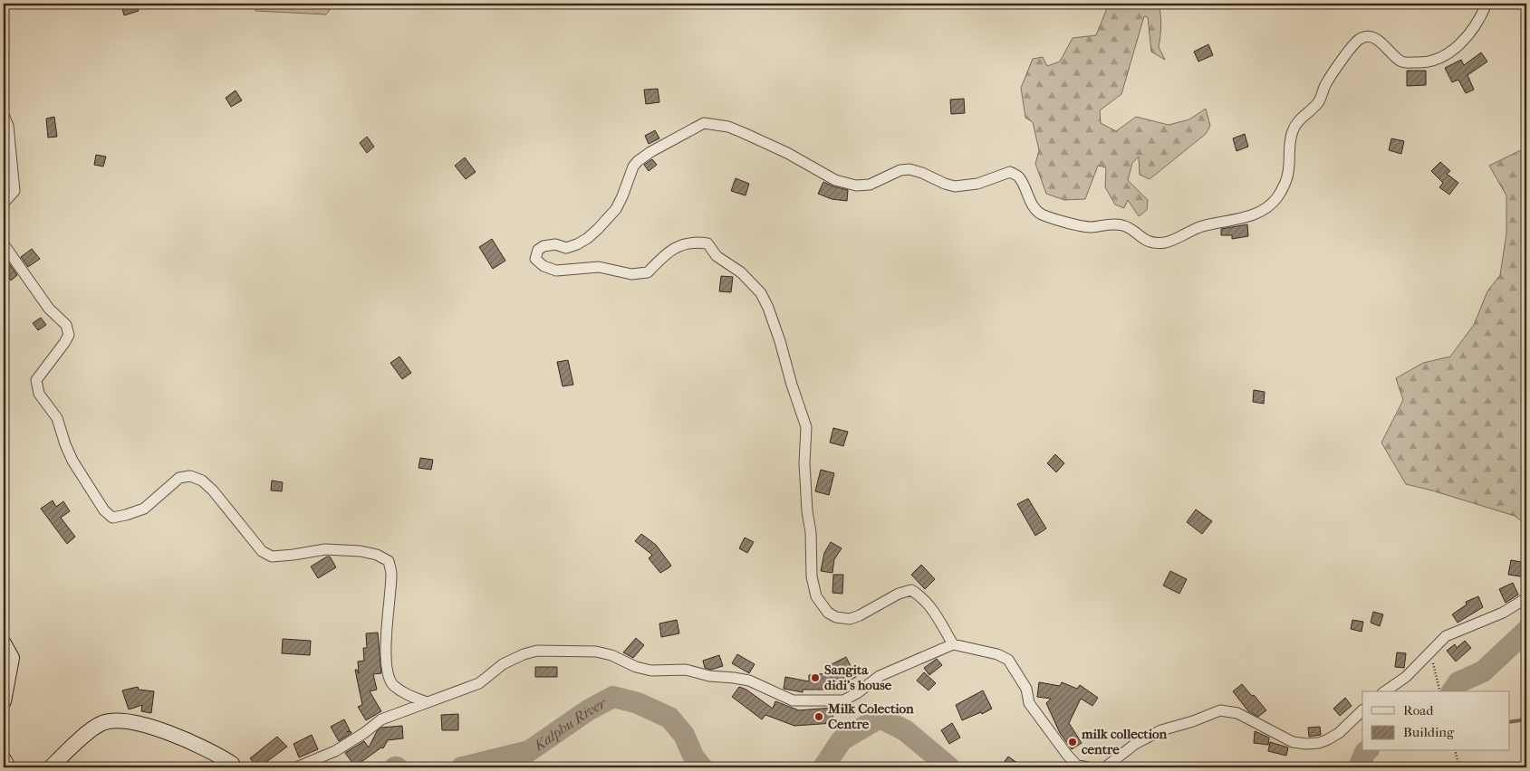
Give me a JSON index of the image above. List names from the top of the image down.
{
  "water": ["Kalphu River"],
  "places": ["Sangita didi's house", "Milk Colection Centre", "milk collection centre"],
  "legend": ["Road", "Building"]
}
